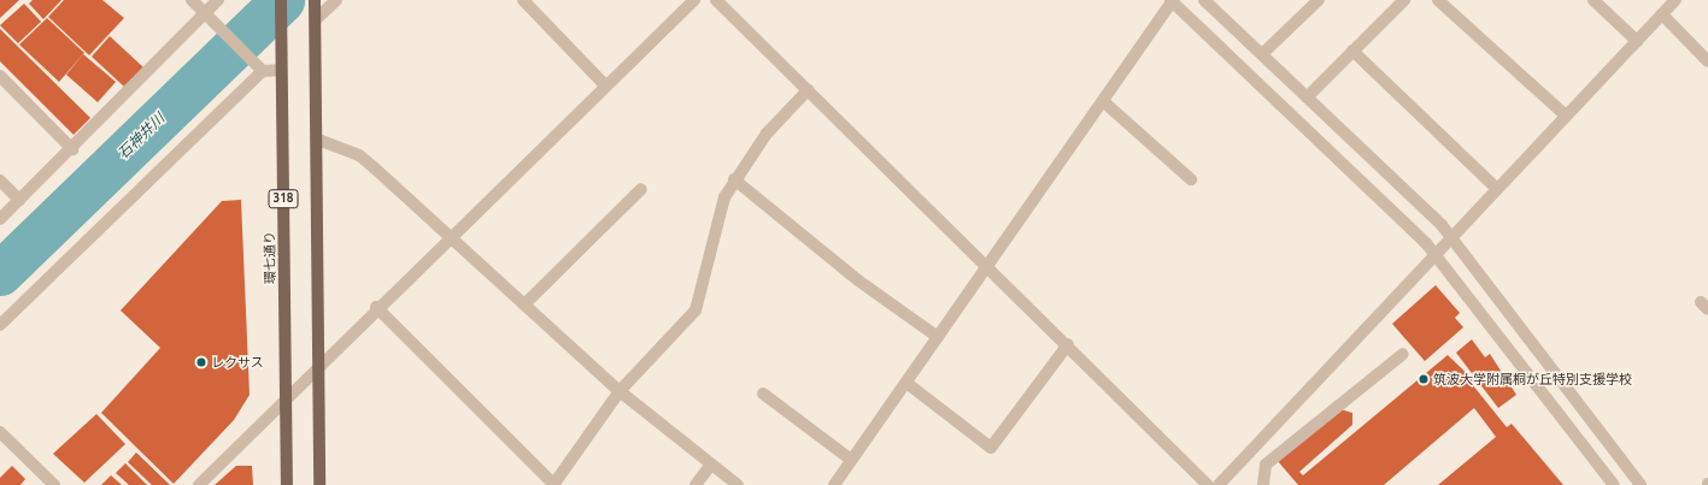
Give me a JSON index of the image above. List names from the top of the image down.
{
  "streets": {
    "main road": ["318", "環七通り"]
  },
  "water": ["石神井川"],
  "places": ["レクサス", "筑波大学附属桐が丘特別支援学校"]
}
